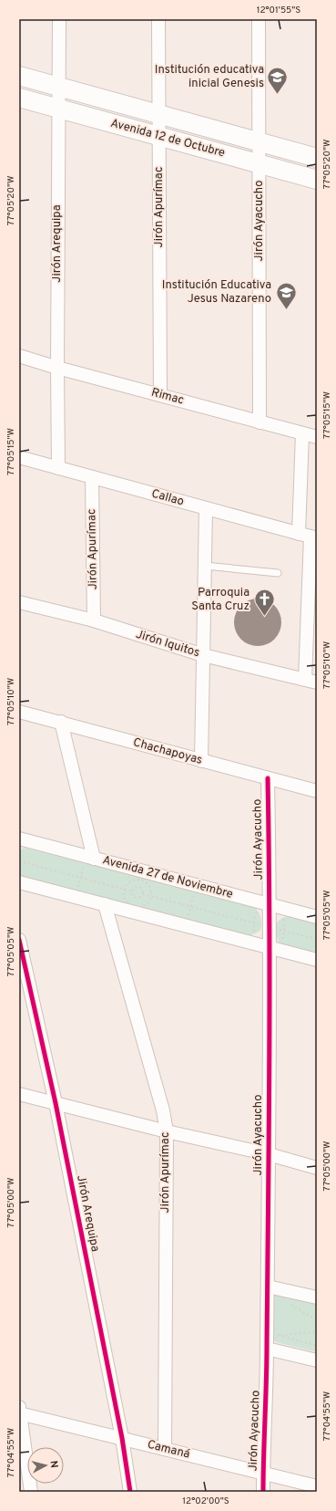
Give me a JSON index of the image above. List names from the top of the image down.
{
  "streets": {
    "main road": ["Avenida 12 de Octubre"],
    "street": [
      "Jirón Apurímac",
      "Jirón Ayacucho",
      "Jirón Arequipa",
      "Rimac",
      "Callao",
      "Jirón Iquitos",
      "Chachapoyas",
      "Avenida 27 de Noviembre",
      "Camaná"
    ]
  },
  "crossings": [
    ["Avenida 12 de Octubre", "Jirón Apurímac"],
    ["Avenida 12 de Octubre", "Jirón Ayacucho"],
    ["Avenida 12 de Octubre", "Jirón Arequipa"],
    ["Jirón Apurímac", "Rimac"],
    ["Jirón Apurímac", "Callao"],
    ["Jirón Apurímac", "Jirón Iquitos"],
    ["Jirón Apurímac", "Camaná"],
    ["Jirón Ayacucho", "Rimac"],
    ["Jirón Ayacucho", "Chachapoyas"],
    ["Jirón Ayacucho", "Avenida 27 de Noviembre"],
    ["Jirón Ayacucho", "Camaná"],
    ["Jirón Arequipa", "Rimac"],
    ["Jirón Arequipa", "Callao"],
    ["Jirón Arequipa", "Camaná"]
  ],
  "places": {
    "school or university": ["Institución educativa inicial Genesis", "Institución Educativa Jesus Nazareno"],
    "church": ["Parroquia Santa Cruz"]
  },
  "north": "right",
  "coordinates": [
    "12°01'55\"S",
    "77°05'20\"W",
    "77°05'15\"W",
    "77°05'10\"W",
    "77°05'05\"W",
    "77°05'00\"W",
    "77°04'55\"W",
    "12°02'00\"S"
  ]
}
